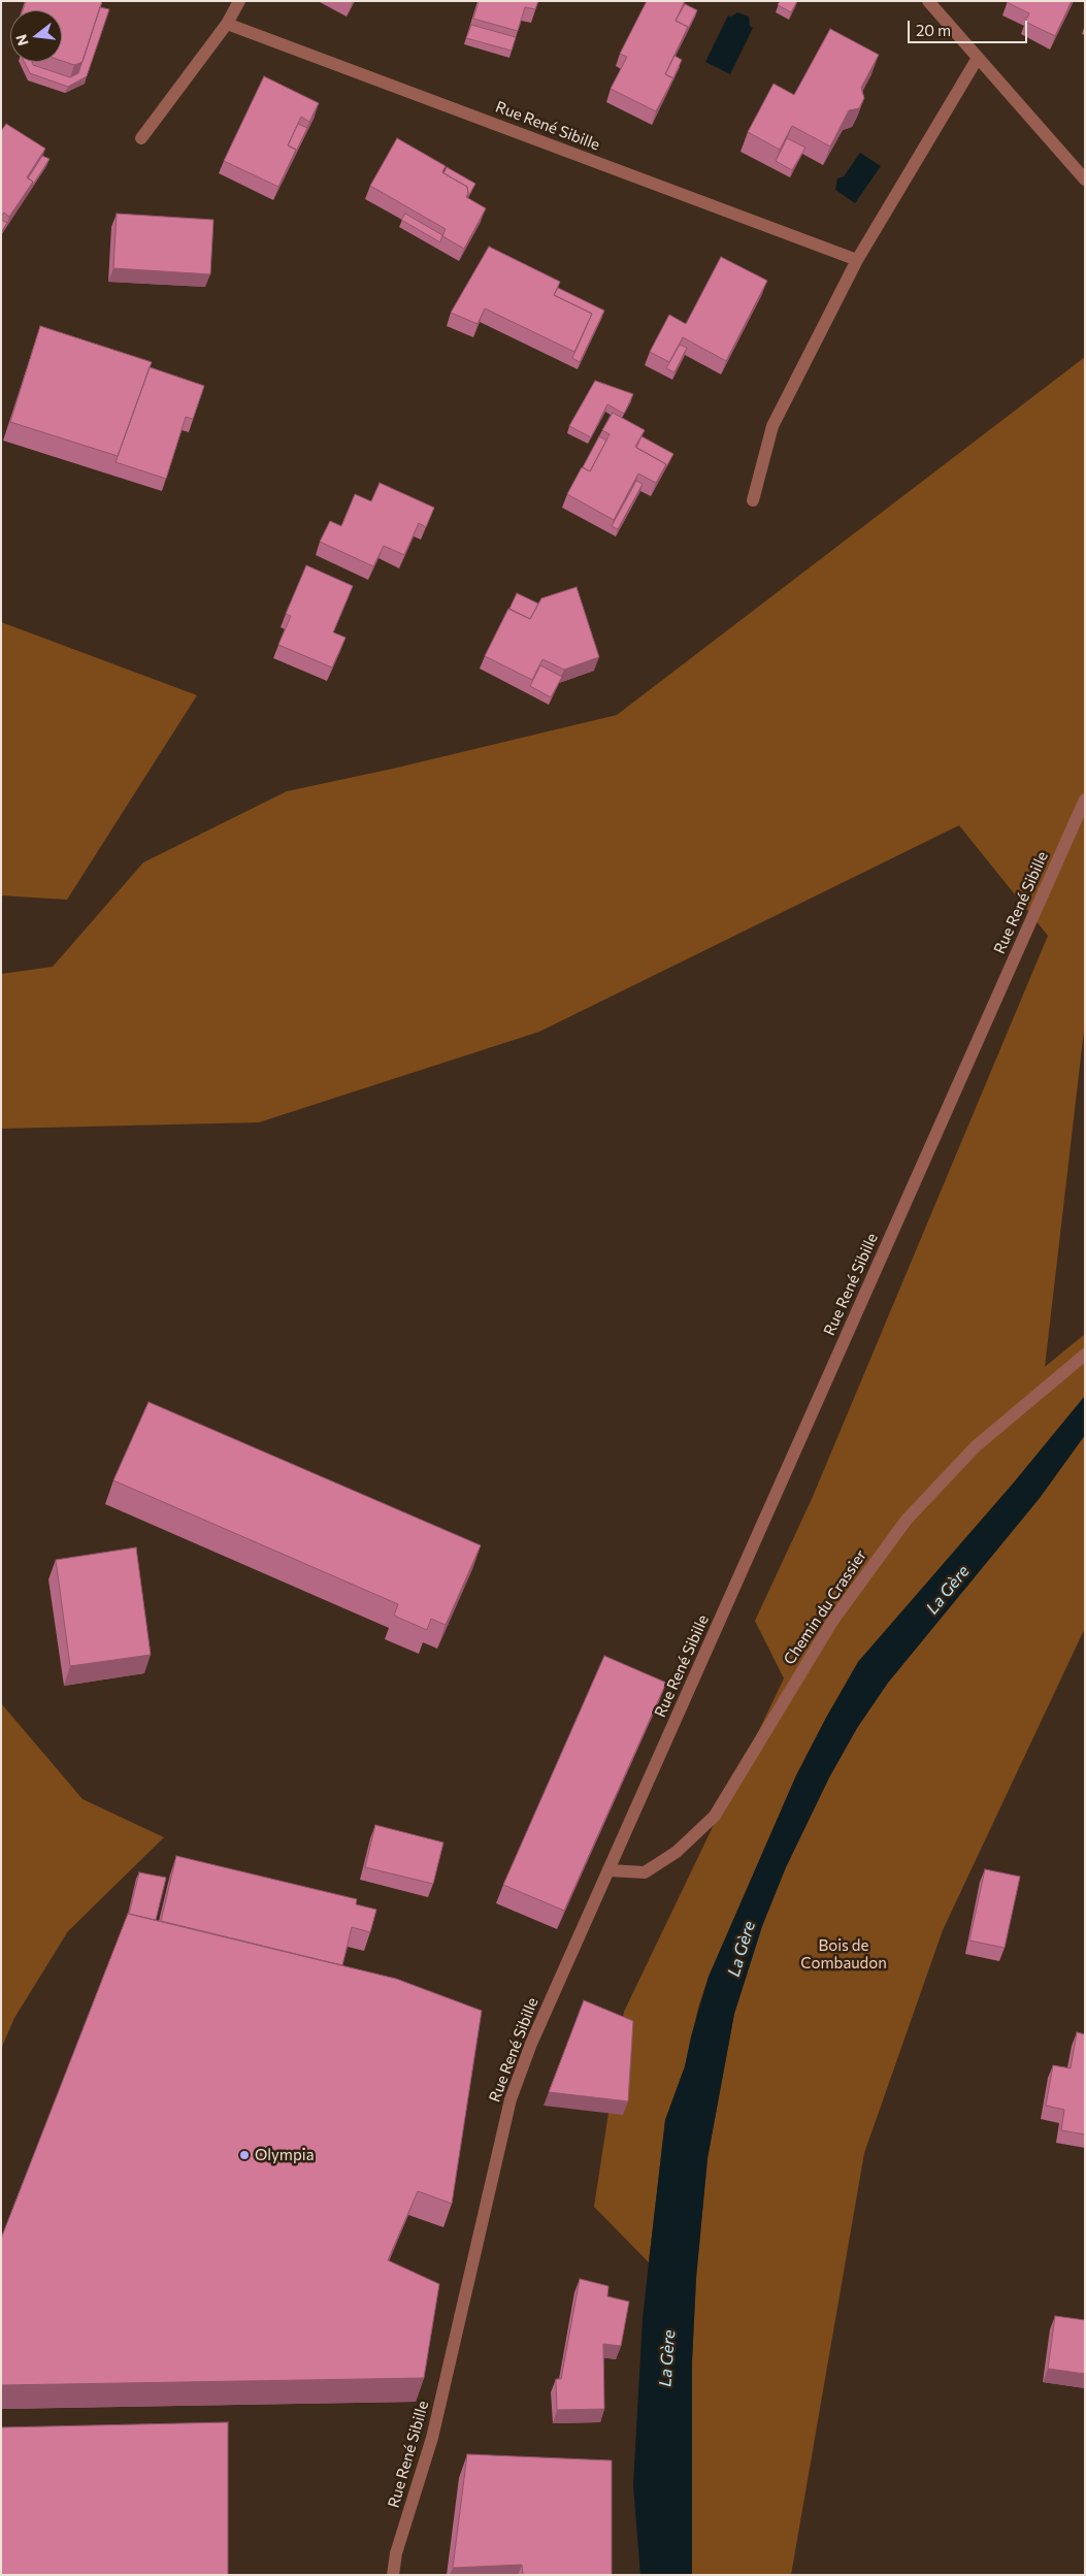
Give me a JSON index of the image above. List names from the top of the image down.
{
  "streets": {
    "street": ["Rue René Sibille", "Chemin du Crassier"]
  },
  "crossings": [
    ["Rue René Sibille", "Chemin du Crassier"]
  ],
  "water": ["La Gère"],
  "parks": ["Bois de Combaudon"],
  "places": ["Olympia"],
  "scale_bar": "20 m",
  "north": "left"
}
